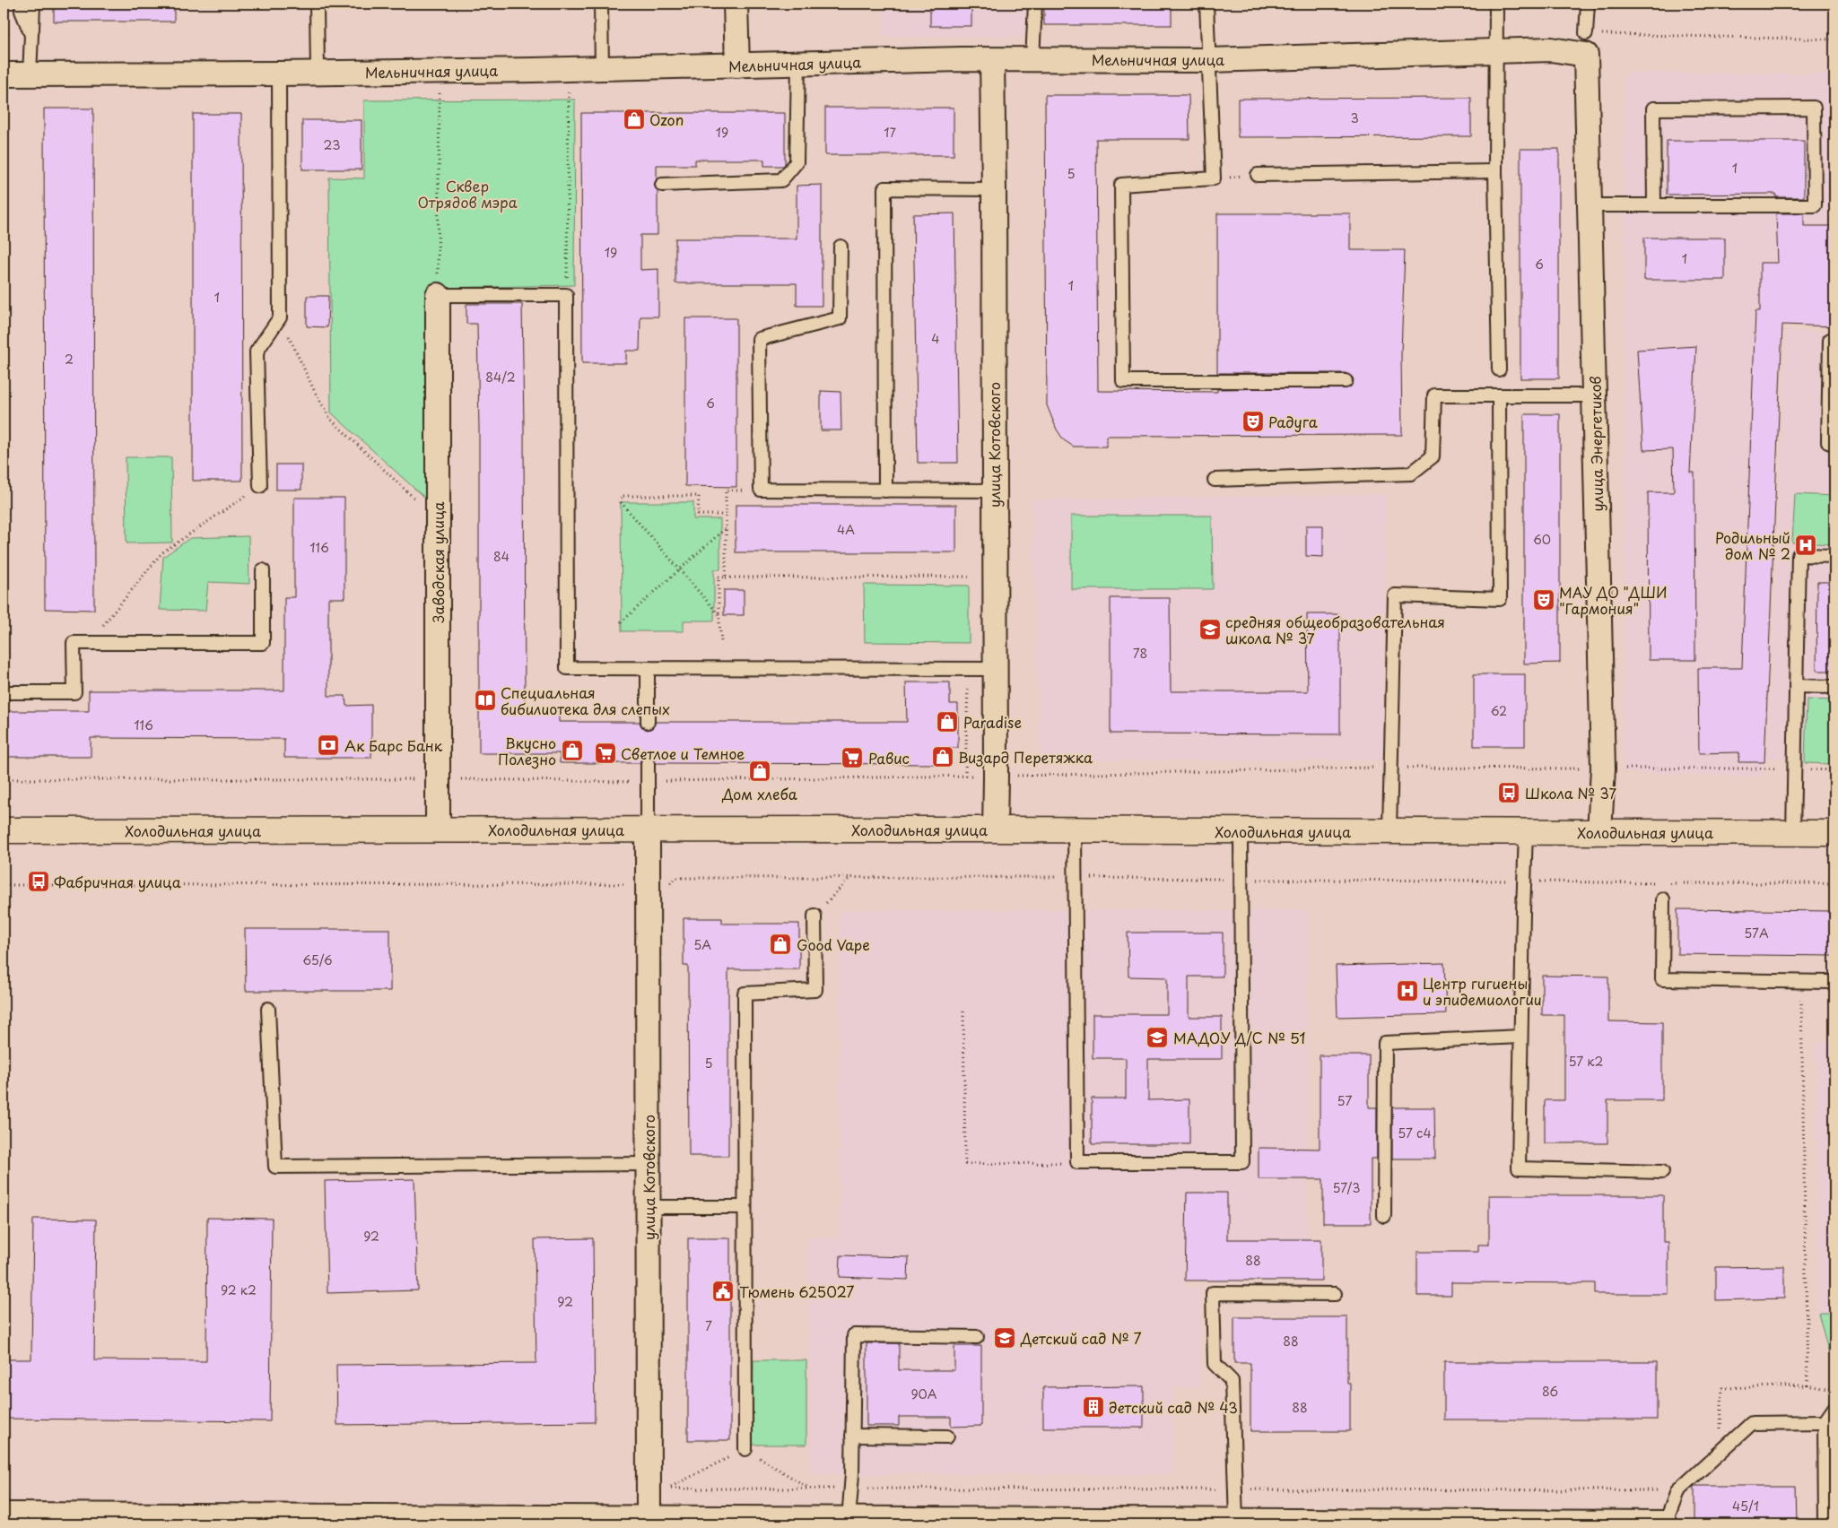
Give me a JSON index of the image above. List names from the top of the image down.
{
  "streets": {
    "street": [
      "Мельничная улица",
      "улица Энергетиков",
      "улица Котовского",
      "Заводская улица",
      "Холодильная улица"
    ]
  },
  "crossings": [
    ["Мельничная улица", "улица Энергетиков"],
    ["Мельничная улица", "улица Котовского"],
    ["улица Энергетиков", "Холодильная улица"],
    ["улица Котовского", "Холодильная улица"],
    ["Заводская улица", "Холодильная улица"]
  ],
  "parks": ["Сквер Отрядов мэра"],
  "places": {
    "shop": [
      "Ozon",
      "Paradise",
      "Вкусно Полезно",
      "Визард Перетяжка",
      "Дом хлеба",
      "Good Vape"
    ],
    "theatre": ["Радуга", "МАУ ДО \"ДШИ \"Гармония\""],
    "hospital": ["Родильный дом № 2", "Центр гигиены и эпидемиологии"],
    "school or university": ["средняя общеобразовательная школа № 37", "МАДОУ Д/С № 51", "Детский сад № 7"],
    "library": ["Специальная бибилиотека для слепых"],
    "bank": ["Ак Барс Банк"],
    "supermarket": ["Светлое и Темное", "Равис"],
    "bus stop": ["Школа № 37", "Фабричная улица"],
    "public building": ["Тюмень 625027"],
    "building": ["детский сад № 43"]
  },
  "house_numbers": [
    "3",
    "19",
    "17",
    "23",
    "1",
    "5",
    "19",
    "1",
    "6",
    "1",
    "1",
    "4",
    "2",
    "84/2",
    "6",
    "4А",
    "60",
    "116",
    "84",
    "78",
    "62",
    "116",
    "57А",
    "5А",
    "65/6",
    "57 к2",
    "5",
    "57",
    "57 с4",
    "57/3",
    "92",
    "88",
    "92 к2",
    "92",
    "7",
    "88",
    "86",
    "90А",
    "88",
    "45/1"
  ]
}
